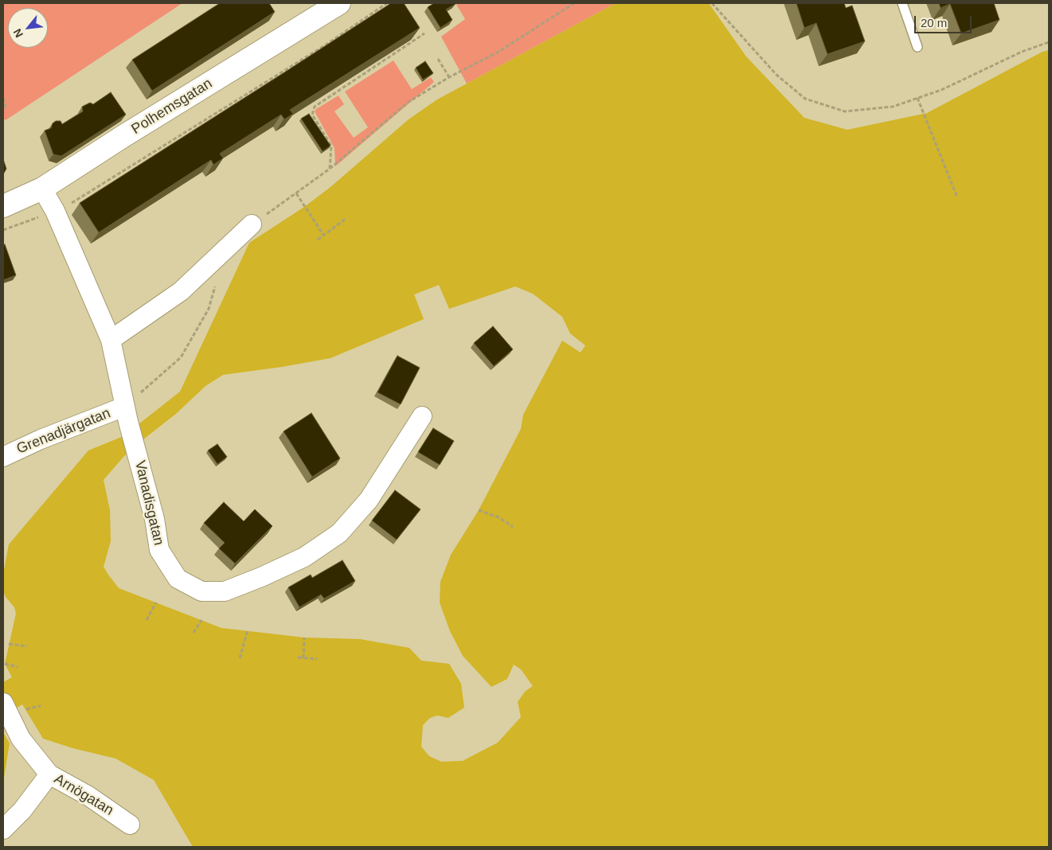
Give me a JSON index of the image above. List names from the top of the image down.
{
  "streets": {
    "street": [
      "Polhemsgatan",
      "Grenadjärgatan",
      "Vanadisgatan",
      "Arnögatan"
    ]
  },
  "crossings": [
    ["Polhemsgatan", "Vanadisgatan"],
    ["Grenadjärgatan", "Vanadisgatan"]
  ],
  "scale_bar": "20 m",
  "north": "bottom left"
}
